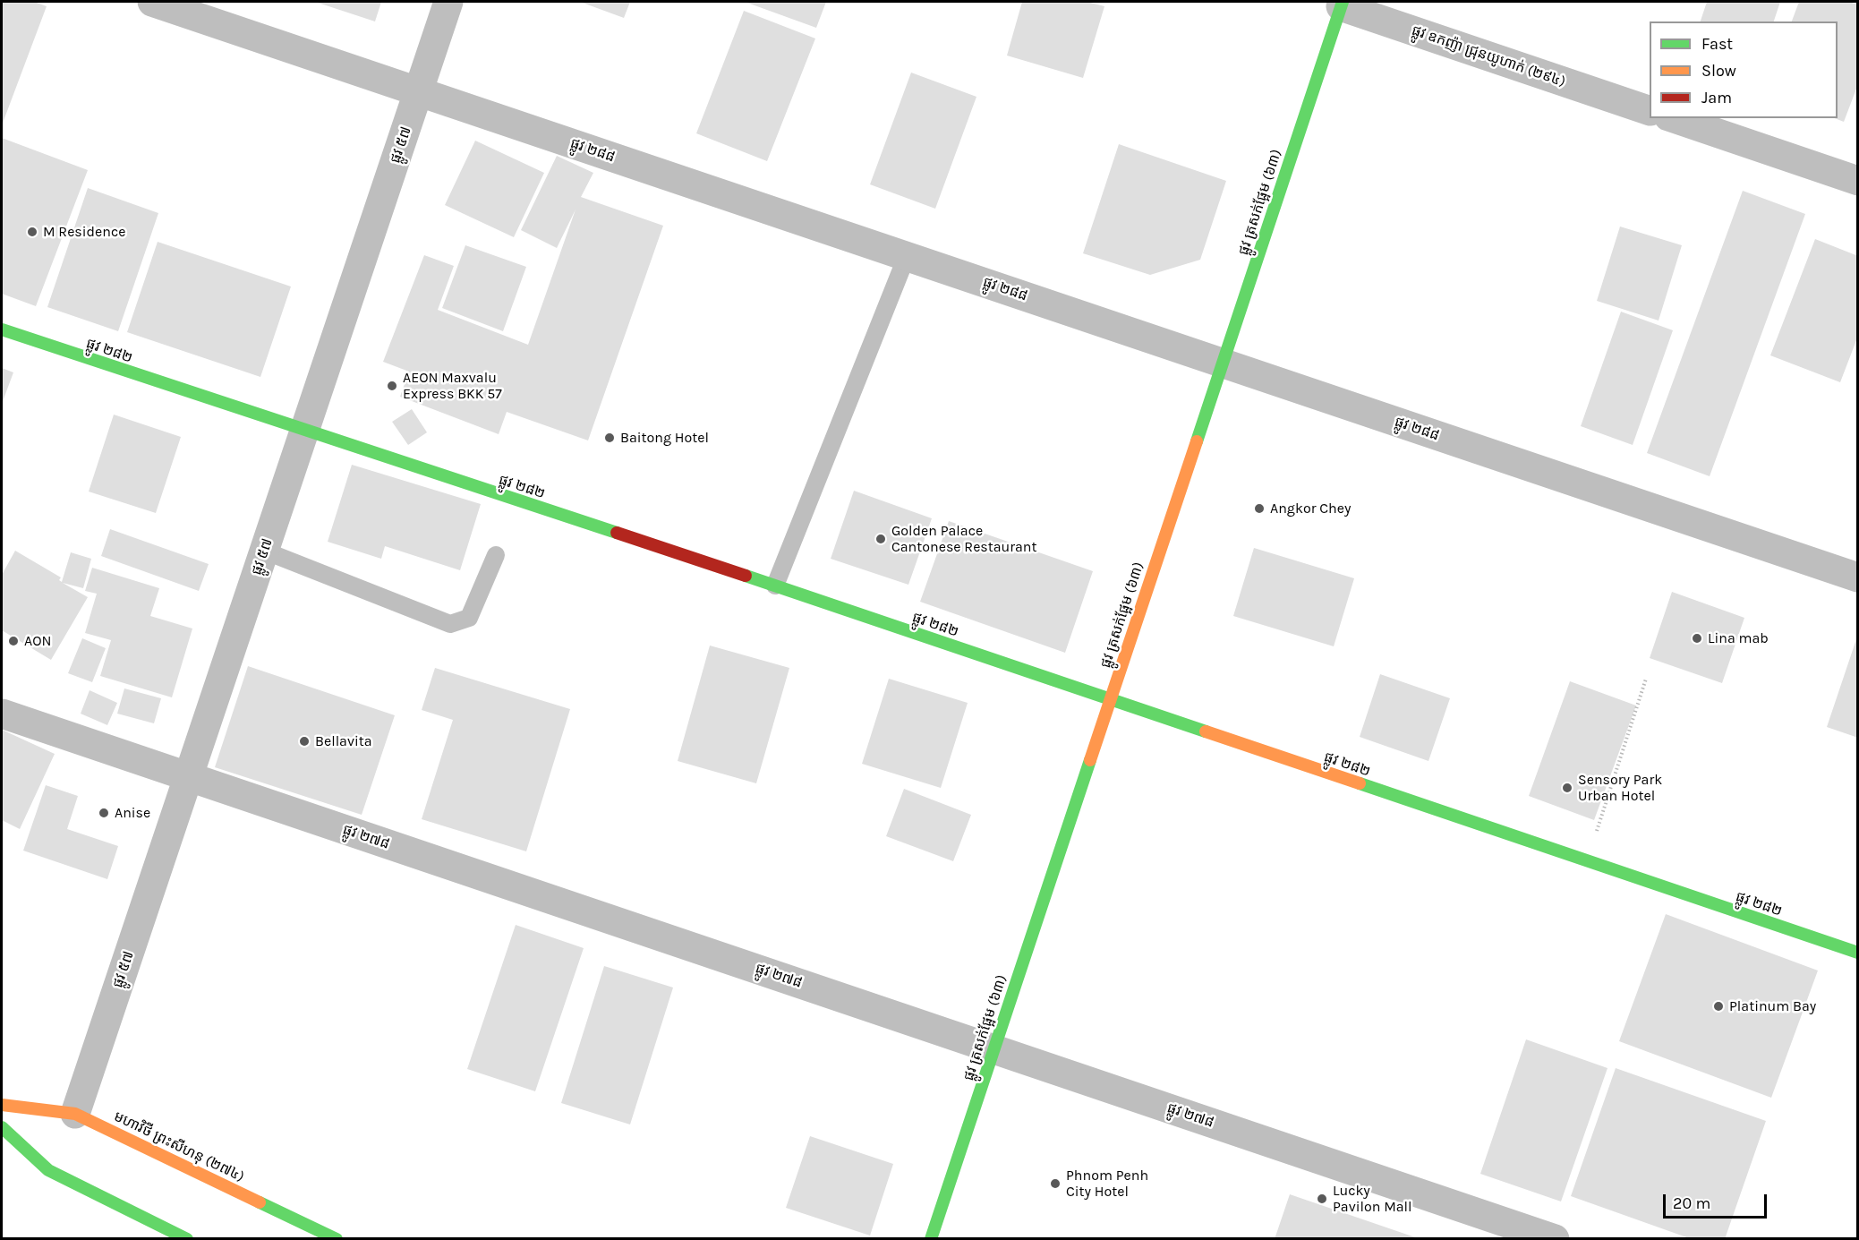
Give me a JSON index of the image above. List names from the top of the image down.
{
  "streets": {
    "street": [
      "ផ្លូវ ឧកញ៉ា ជ្រុនយូហាក់ (២៩៤)",
      "ផ្លូវ ៥៧",
      "ផ្លូវ ២៨៨",
      "ផ្លូវ ត្រសក់ផ្អែម (៦៣)",
      "ផ្លូវ ២៨២",
      "ផ្លូវ ២៧៨",
      "មហាវិថី ព្រះសីហនុ (២៧៤)"
    ]
  },
  "crossings": [
    ["ផ្លូវ ឧកញ៉ា ជ្រុនយូហាក់ (២៩៤)", "ផ្លូវ ត្រសក់ផ្អែម (៦៣)"],
    ["ផ្លូវ ៥៧", "ផ្លូវ ២៨៨"],
    ["ផ្លូវ ៥៧", "ផ្លូវ ២៨២"],
    ["ផ្លូវ ៥៧", "ផ្លូវ ២៧៨"],
    ["ផ្លូវ ៥៧", "មហាវិថី ព្រះសីហនុ (២៧៤)"],
    ["ផ្លូវ ២៨៨", "ផ្លូវ ត្រសក់ផ្អែម (៦៣)"],
    ["ផ្លូវ ត្រសក់ផ្អែម (៦៣)", "ផ្លូវ ២៨២"],
    ["ផ្លូវ ត្រសក់ផ្អែម (៦៣)", "ផ្លូវ ២៧៨"]
  ],
  "places": [
    "M Residence",
    "AEON Maxvalu Express BKK 57",
    "Baitong Hotel",
    "Angkor Chey",
    "Golden Palace Cantonese Restaurant",
    "Lina mab",
    "AON",
    "Bellavita",
    "Sensory Park Urban Hotel",
    "Anise",
    "Platinum Bay",
    "Phnom Penh City Hotel",
    "Lucky Pavilon Mall"
  ],
  "legend": ["Fast", "Slow", "Jam"],
  "scale_bar": "20 m"
}
